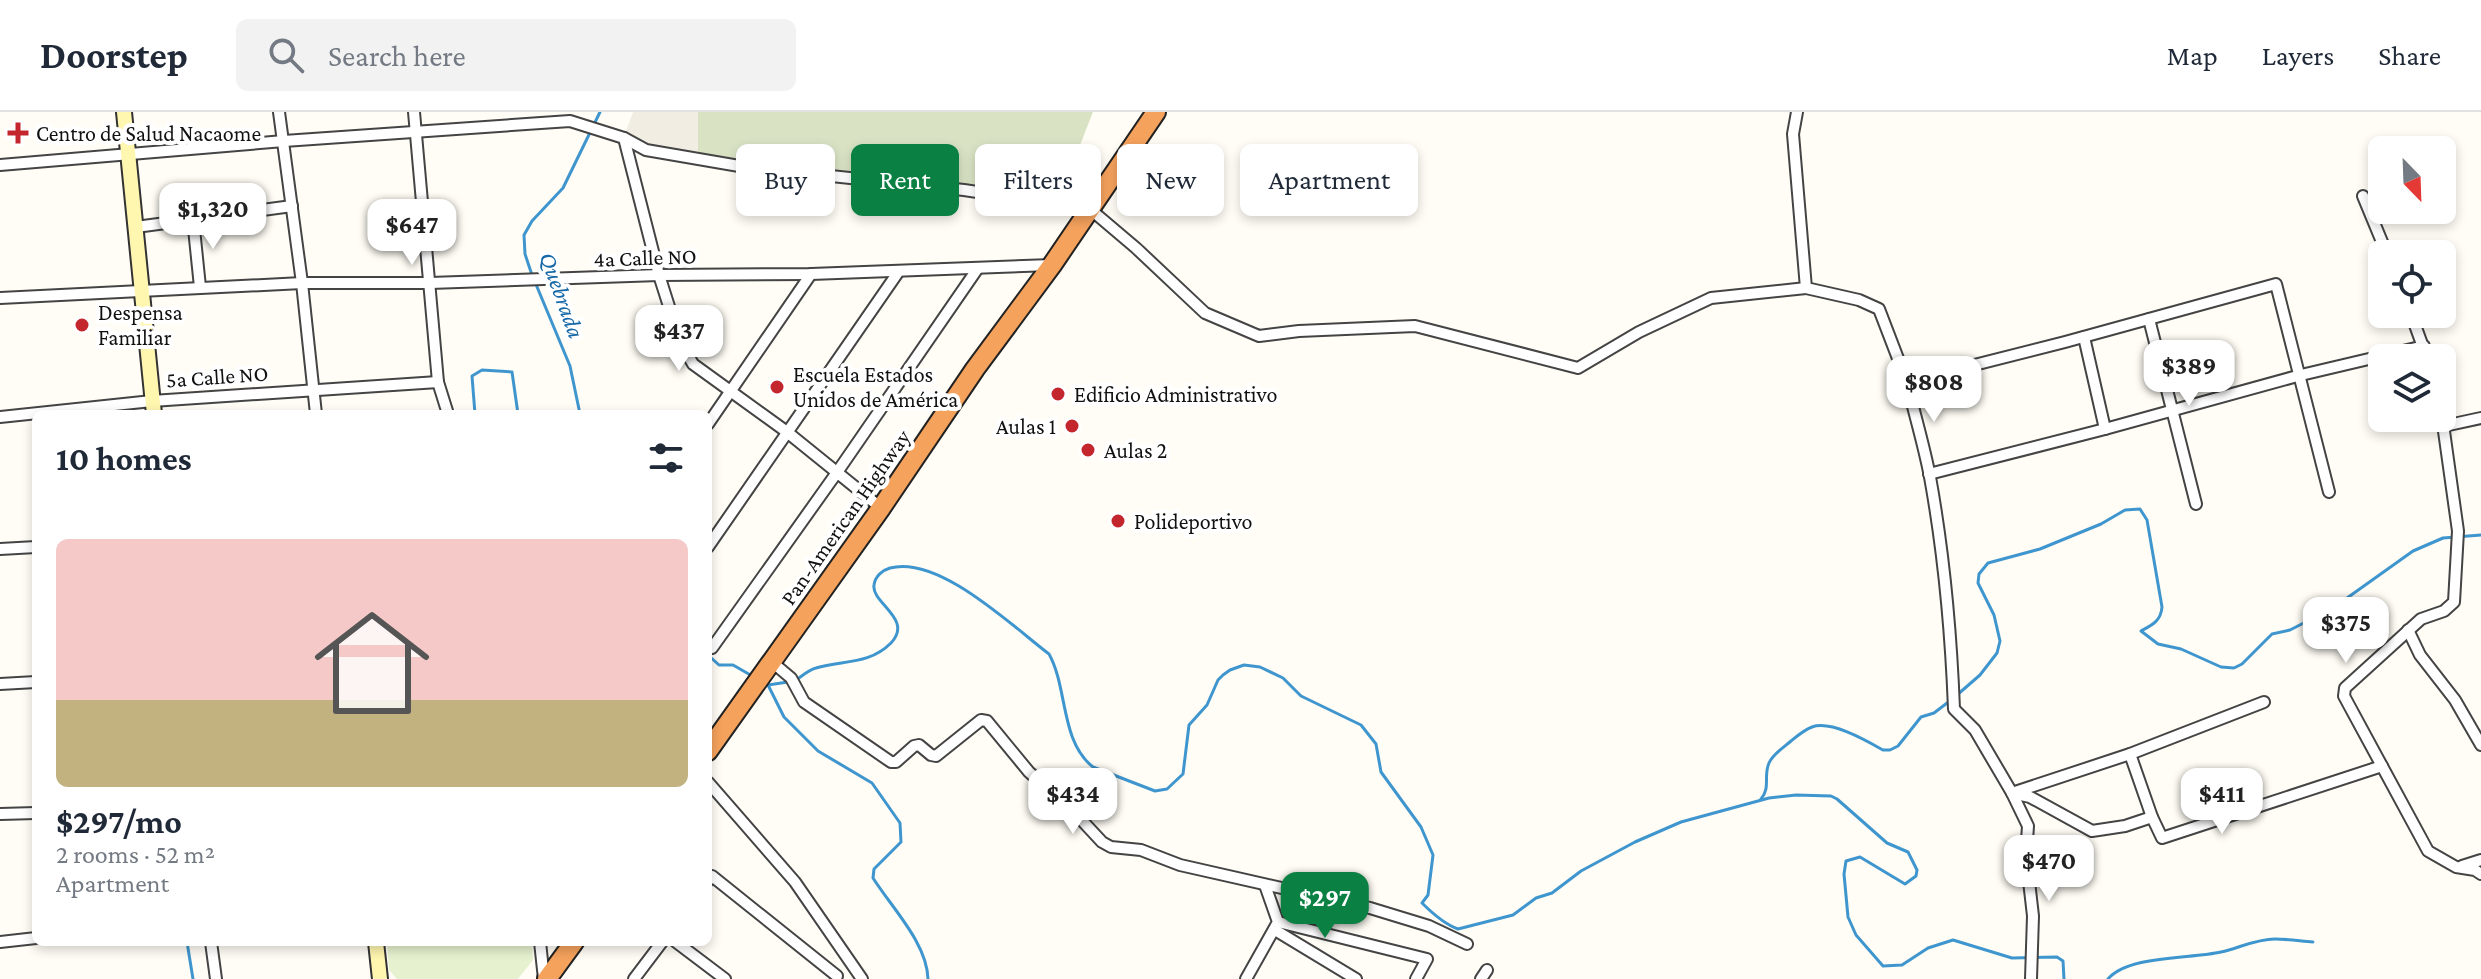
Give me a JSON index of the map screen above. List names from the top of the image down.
{
  "streets": {
    "highway": ["Pan-American Highway"],
    "street": ["4a Calle NO", "5a Calle NO"]
  },
  "crossings": [
    ["4a Calle NO", "Pan-American Highway"]
  ],
  "water": ["Quebrada"],
  "places": {
    "health": ["Centro de Salud Nacaome"],
    "other": [
      "Despensa Familiar",
      "Escuela Estados Unidos de América",
      "Edificio Administrativo",
      "Aulas 1",
      "Aulas 2",
      "Polideportivo"
    ]
  },
  "north": "bottom right",
  "page": {
    "header": "Doorstep",
    "search": "Search here",
    "nav": ["Map", "Layers", "Share"],
    "chip": [
      "Buy",
      "Rent",
      "Filters",
      "New",
      "Apartment"
    ],
    "price": [
      "$1,320",
      "$647",
      "$437",
      "$389",
      "$808",
      "$375",
      "$434",
      "$411",
      "$470",
      "$297"
    ],
    "heading": "10 homes",
    "list": [
      {
        "name": "$297/mo",
        "note": "2 rooms · 52 m² · Apartment"
      }
    ]
  }
}
